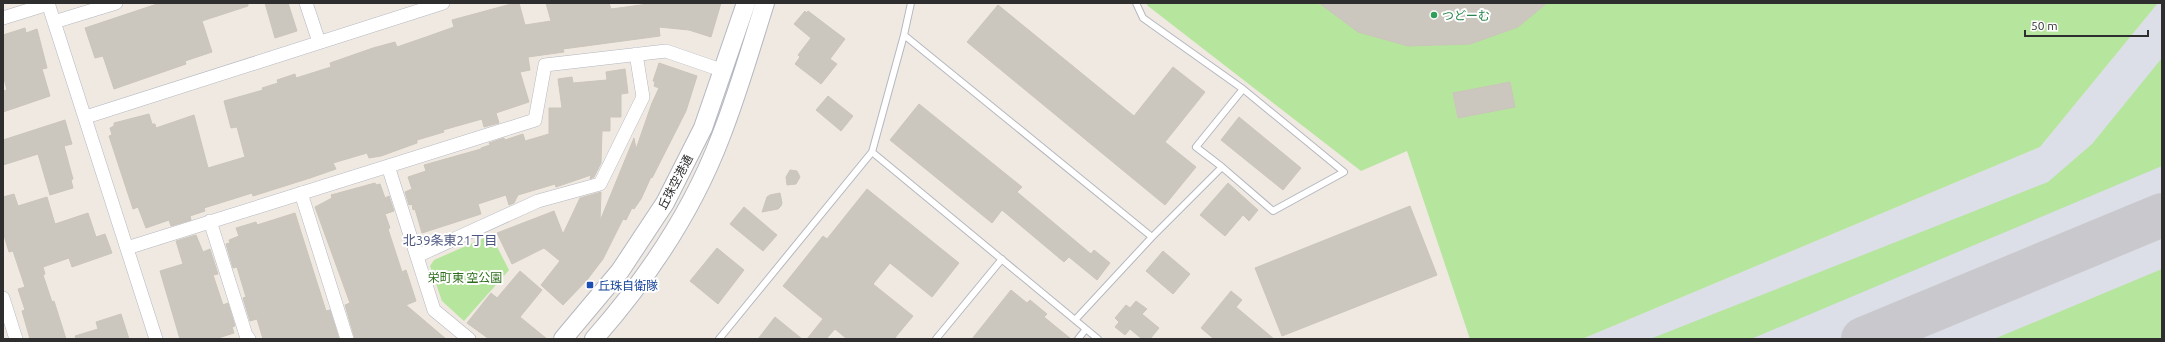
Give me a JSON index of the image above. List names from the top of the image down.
{
  "streets": {
    "main road": ["丘珠空港通"]
  },
  "districts": ["北39条東21丁目"],
  "parks": ["栄町東 空公園"],
  "places": {
    "other": ["つどーむ"],
    "transit": ["丘珠自衛隊"]
  },
  "scale_bar": "50 m"
}
